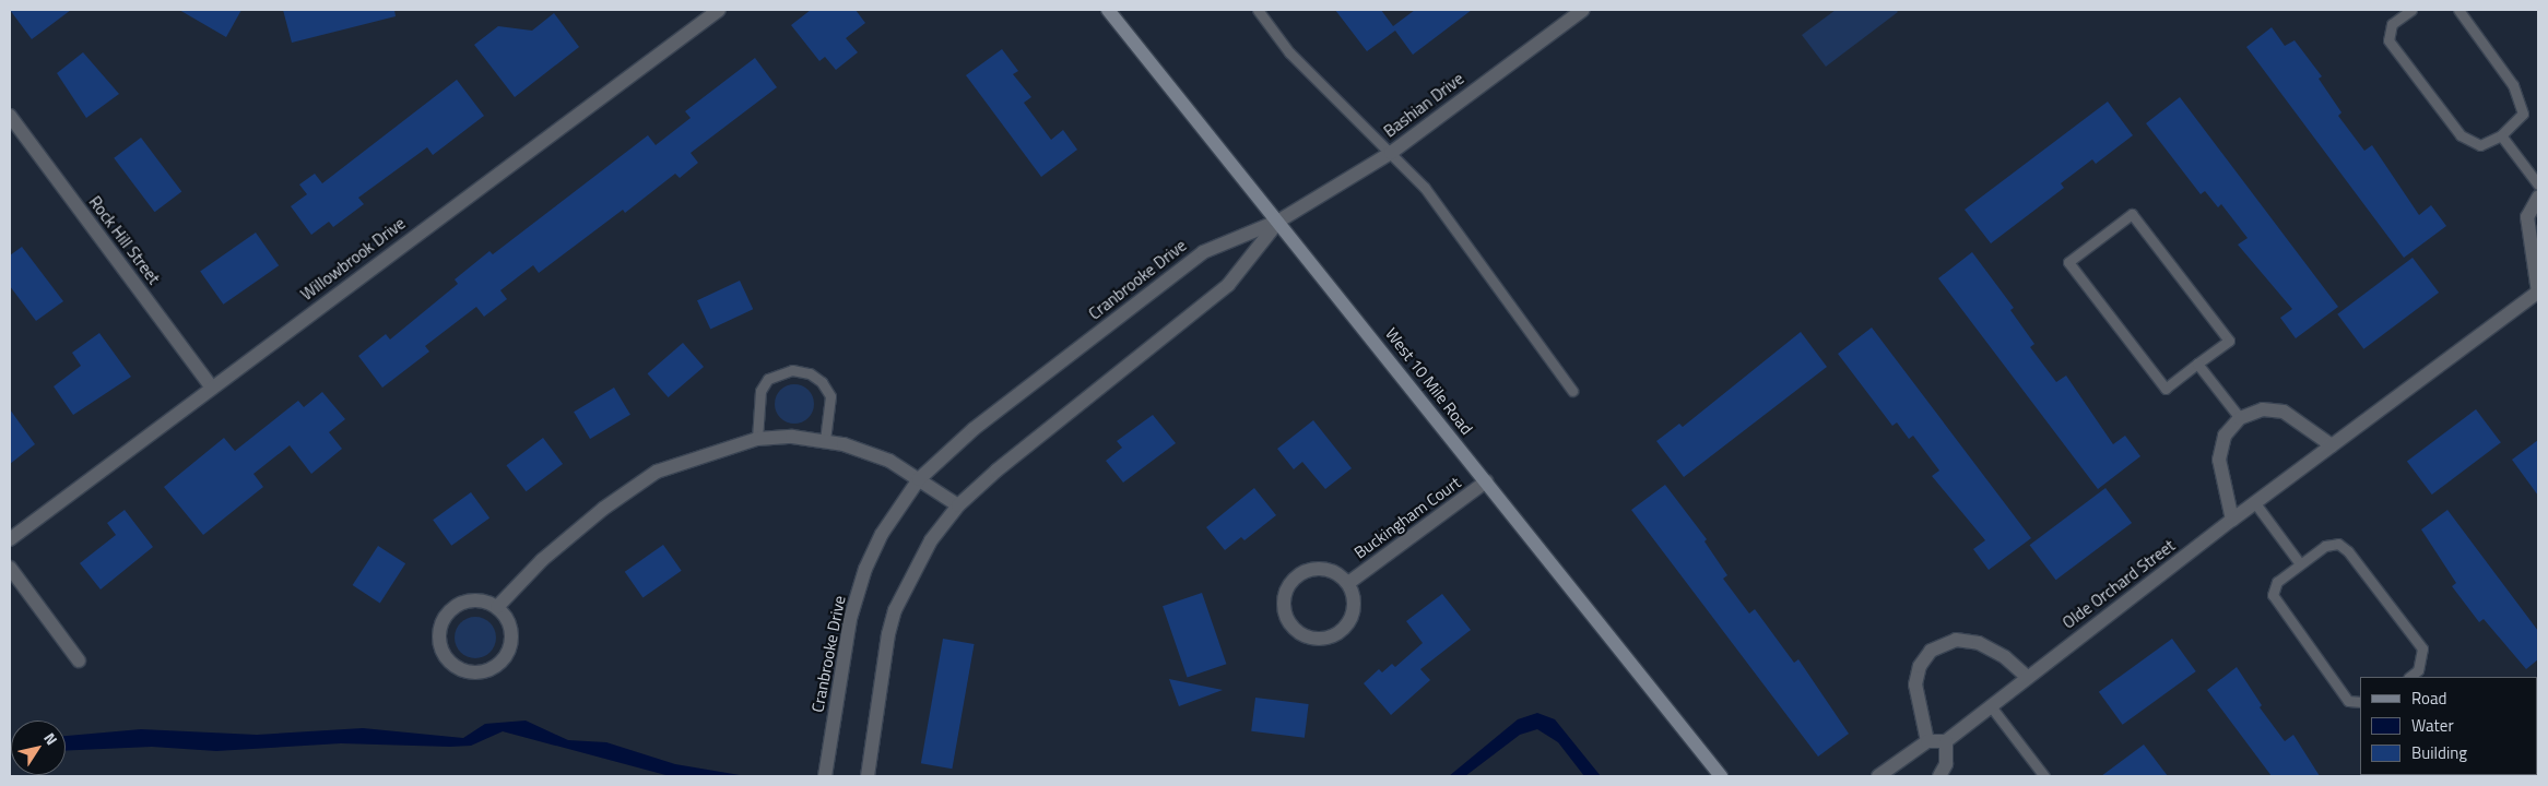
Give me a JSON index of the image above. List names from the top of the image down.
{
  "streets": {
    "main road": ["West 10 Mile Road"],
    "street": [
      "Bashian Drive",
      "Rock Hill Street",
      "Willowbrook Drive",
      "Cranbrooke Drive",
      "Buckingham Court",
      "Olde Orchard Street"
    ]
  },
  "crossings": [
    ["Bashian Drive", "Cranbrooke Drive"],
    ["Bashian Drive", "West 10 Mile Road"],
    ["Rock Hill Street", "Willowbrook Drive"],
    ["Cranbrooke Drive", "West 10 Mile Road"],
    ["West 10 Mile Road", "Buckingham Court"]
  ],
  "legend": ["Road", "Water", "Building"],
  "north": "top right"
}
